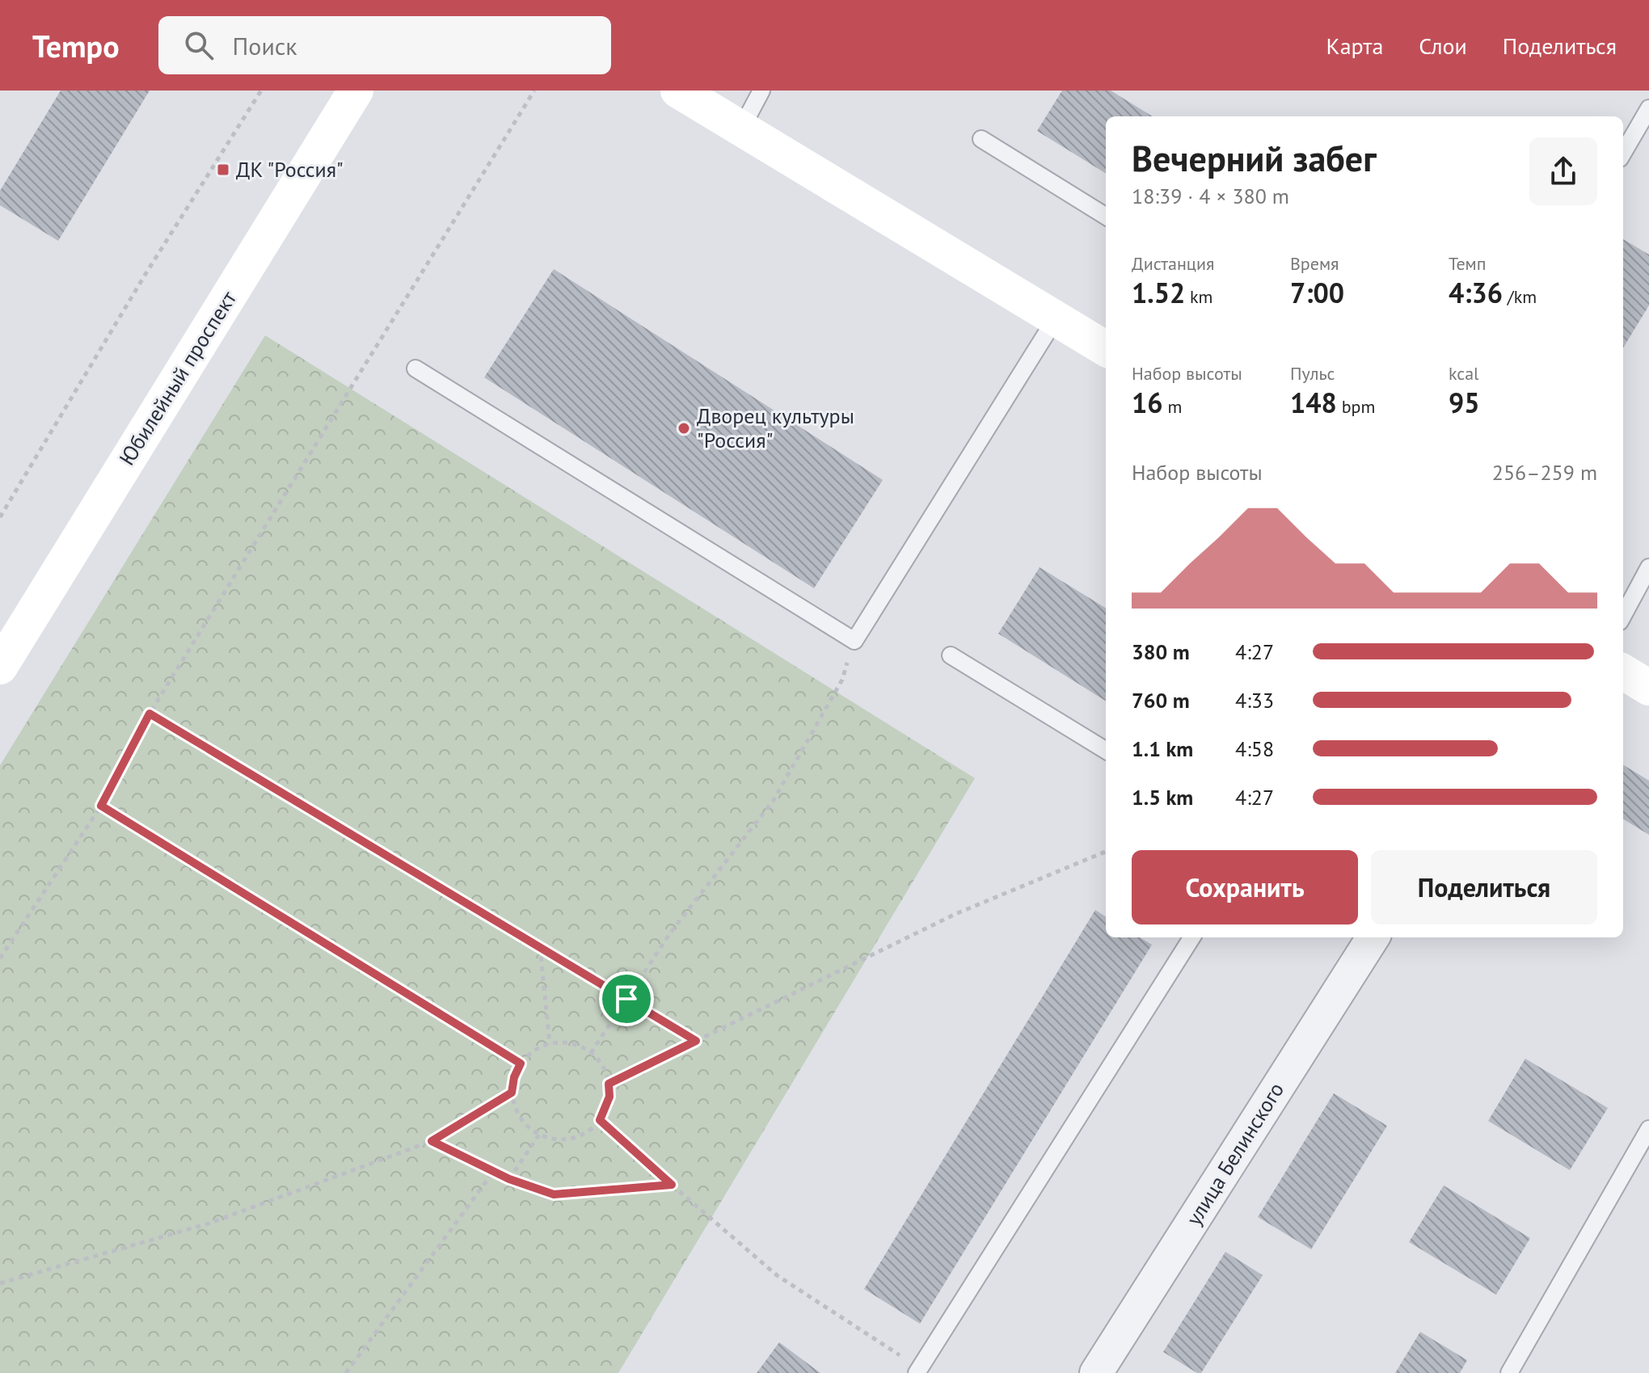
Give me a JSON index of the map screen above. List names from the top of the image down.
{
  "streets": {
    "main road": ["Юбилейный проспект"],
    "street": ["улица Белинского"]
  },
  "places": {
    "transit": ["ДК \"Россия\""],
    "other": ["Дворец культуры \"Россия\""]
  },
  "page": {
    "header": "Tempo",
    "search": "Поиск",
    "nav": ["Карта", "Слои", "Поделиться"],
    "heading": ["Вечерний забег", "18:39 · 4 × 380 m"],
    "stats": [
      ["Дистанция", "1.52 km"],
      ["Время", "7:00"],
      ["Темп", "4:36 /km"],
      ["Набор высоты", "16 m"],
      ["Пульс", "148 bpm"],
      ["kcal", "95"]
    ],
    "chart": ["Набор высоты", "256–259 m"],
    "list": [
      {
        "name": "380 m",
        "note": "4:27"
      },
      {
        "name": "760 m",
        "note": "4:33"
      },
      {
        "name": "1.1 km",
        "note": "4:58"
      },
      {
        "name": "1.5 km",
        "note": "4:27"
      }
    ],
    "buttons": ["Сохранить", "Поделиться"]
  }
}
